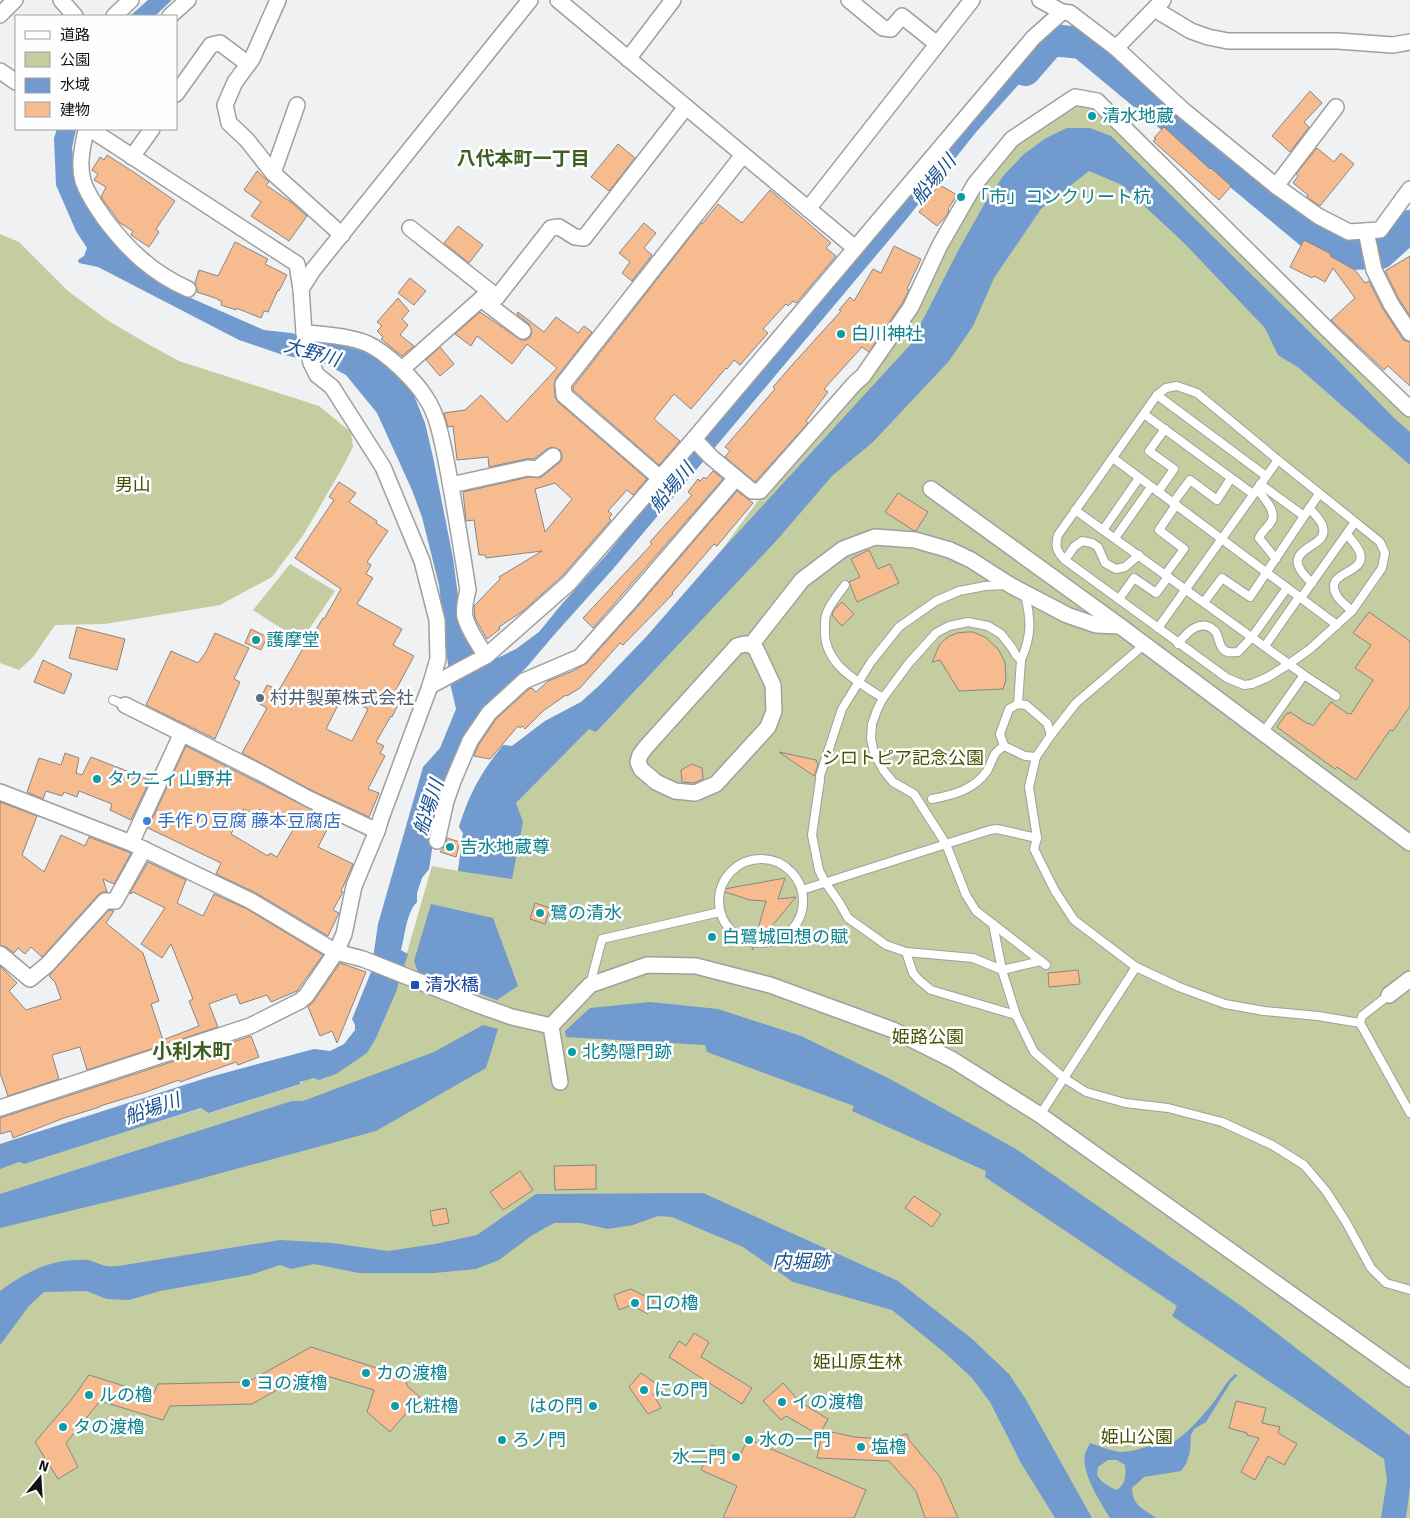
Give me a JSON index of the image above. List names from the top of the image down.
{
  "districts": ["八代本町一丁目", "小利木町"],
  "water": ["船場川", "大野川", "内堀跡"],
  "parks": [
    "男山",
    "シロトピア記念公園",
    "姫路公園",
    "姫山原生林",
    "姫山公園"
  ],
  "places": {
    "other": [
      "清水地蔵",
      "「市」コンクリート杭",
      "白川神社",
      "護摩堂",
      "村井製菓株式会社",
      "タウニィ山野井",
      "手作り豆腐 藤本豆腐店",
      "吉水地蔵尊",
      "鷺の清水",
      "白鷺城回想の賦",
      "北勢隠門跡",
      "口の櫓",
      "カの渡櫓",
      "ヨの渡櫓",
      "にの門",
      "ルの櫓",
      "イの渡櫓",
      "化粧櫓",
      "はの門",
      "タの渡櫓",
      "ろノ門",
      "水の一門",
      "塩櫓",
      "水二門"
    ],
    "transit": ["清水橋"]
  },
  "legend": [
    "道路",
    "公園",
    "水域",
    "建物"
  ],
  "north": "top"
}
